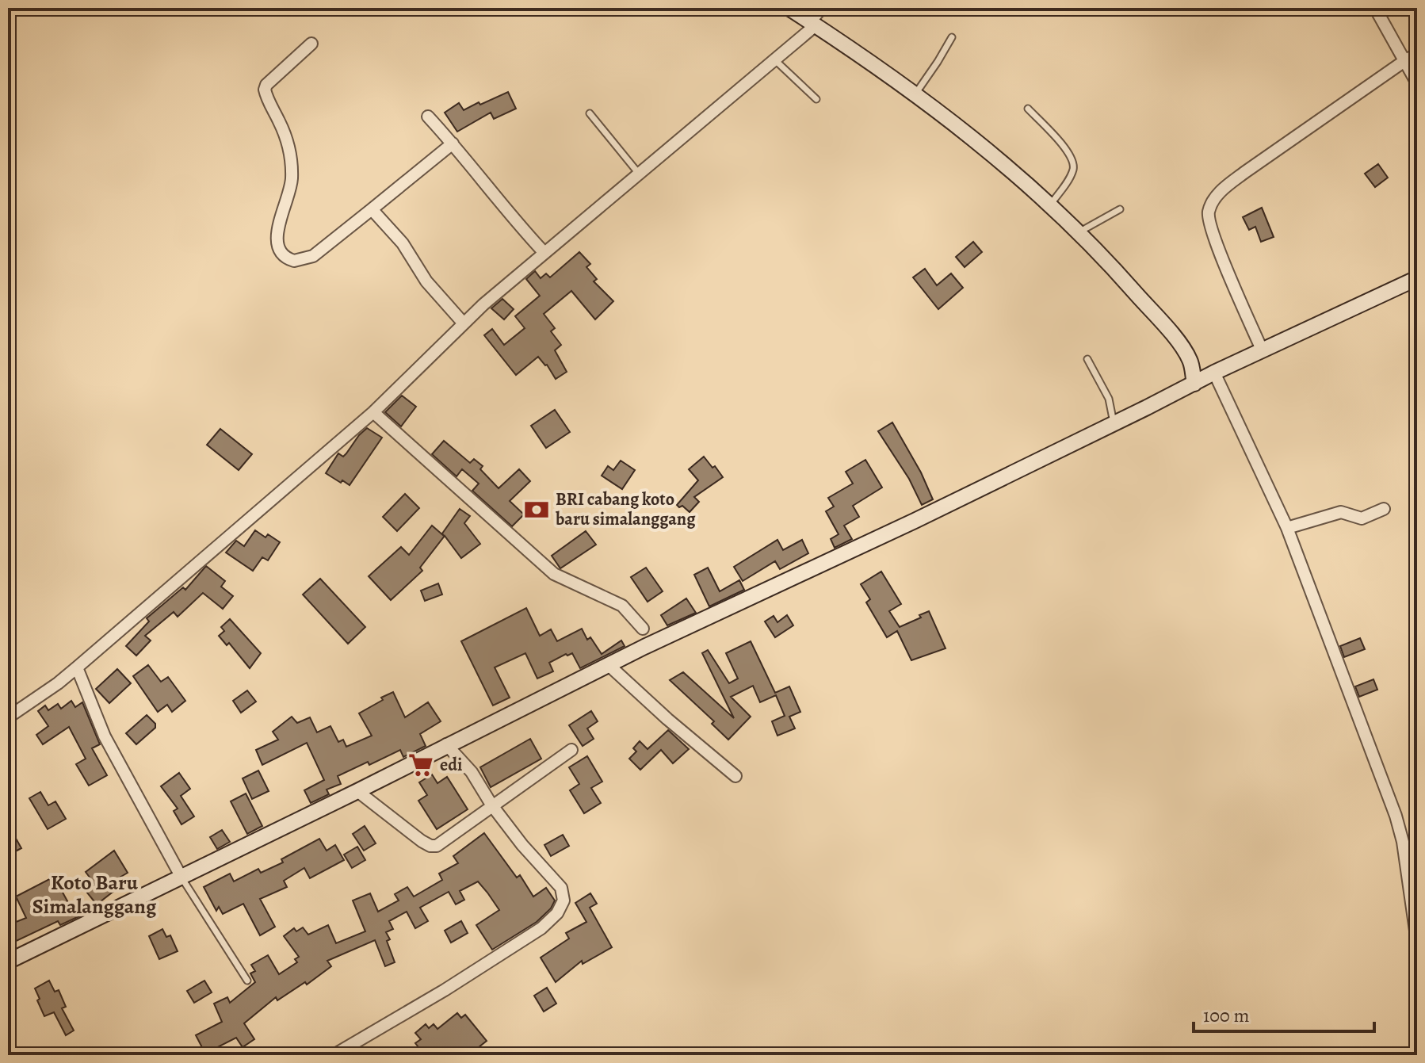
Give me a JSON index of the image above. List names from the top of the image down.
{
  "districts": ["Koto Baru Simalanggang"],
  "places": {
    "bank": ["BRI cabang koto baru simalanggang"],
    "supermarket": ["edi"]
  },
  "scale_bar": "100 m"
}
